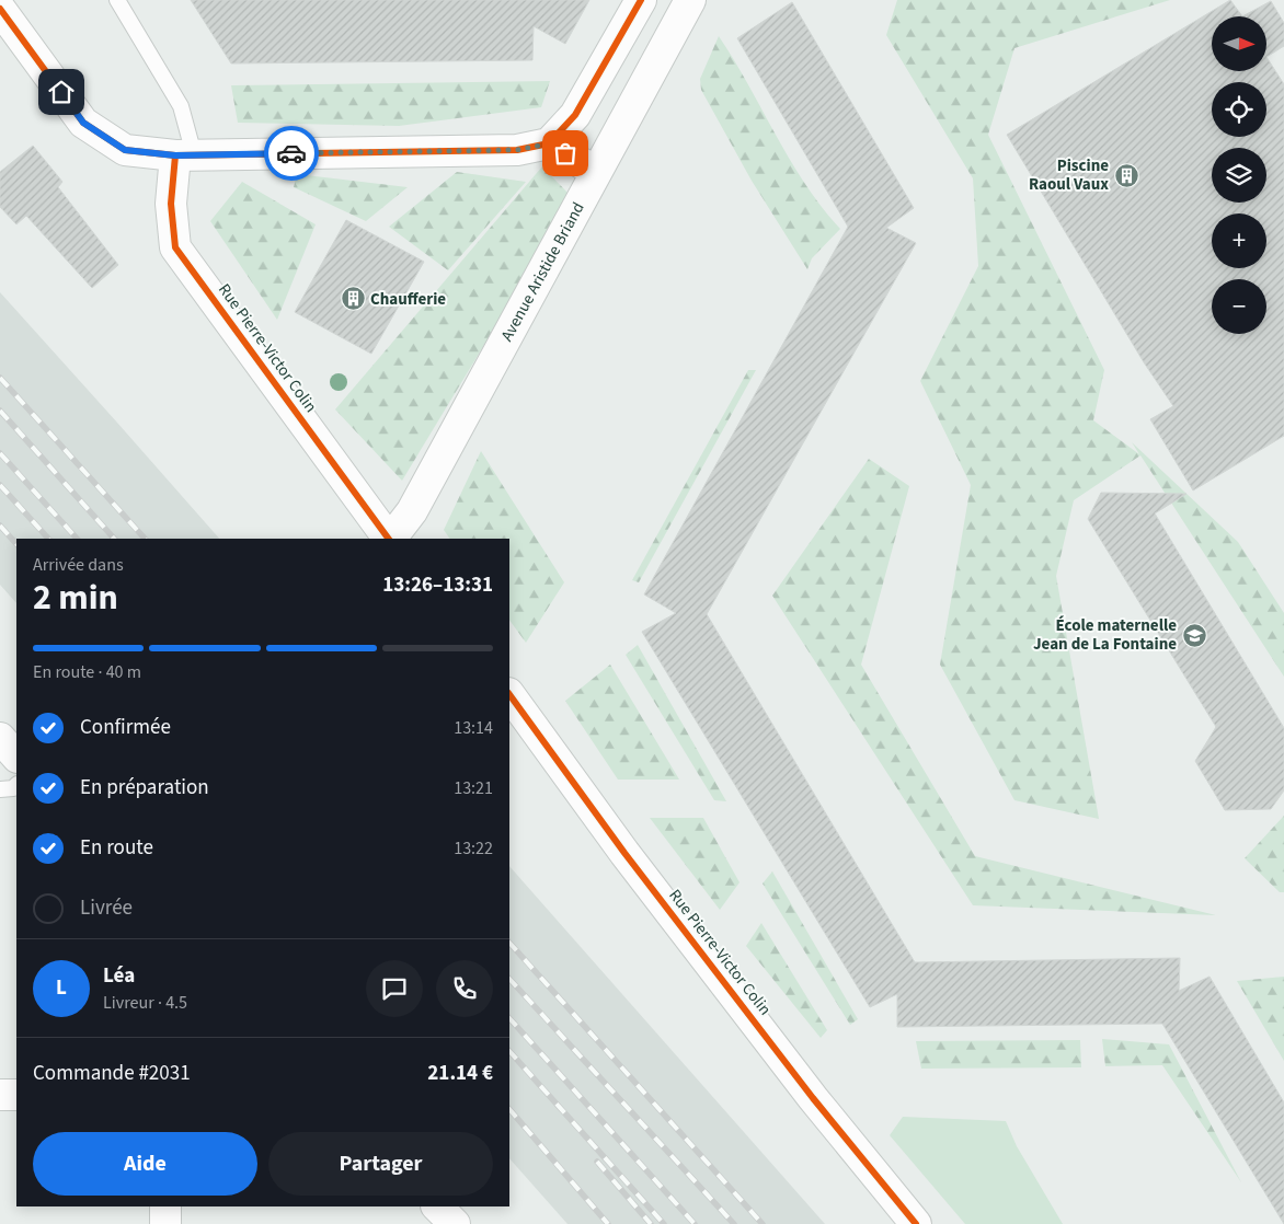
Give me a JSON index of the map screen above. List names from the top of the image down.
{
  "streets": {
    "street": ["Avenue Aristide Briand", "Rue Pierre-Victor Colin"]
  },
  "places": {
    "building": ["Piscine Raoul Vaux", "Chaufferie"],
    "school or university": ["École maternelle Jean de La Fontaine"]
  },
  "north": "right",
  "page": {
    "map_buttons": ["+", "−"],
    "heading": ["2 min", "Arrivée dans", "13:26–13:31"],
    "panel": [
      "Léa",
      "Livreur · 4.5",
      "Commande #2031",
      "21.14 €"
    ],
    "bar": "En route · 40 m",
    "list": [
      ["Confirmée", "13:14"],
      ["En préparation", "13:21"],
      ["En route", "13:22"],
      "Livrée"
    ],
    "round": "L",
    "buttons": ["Aide", "Partager"]
  }
}
